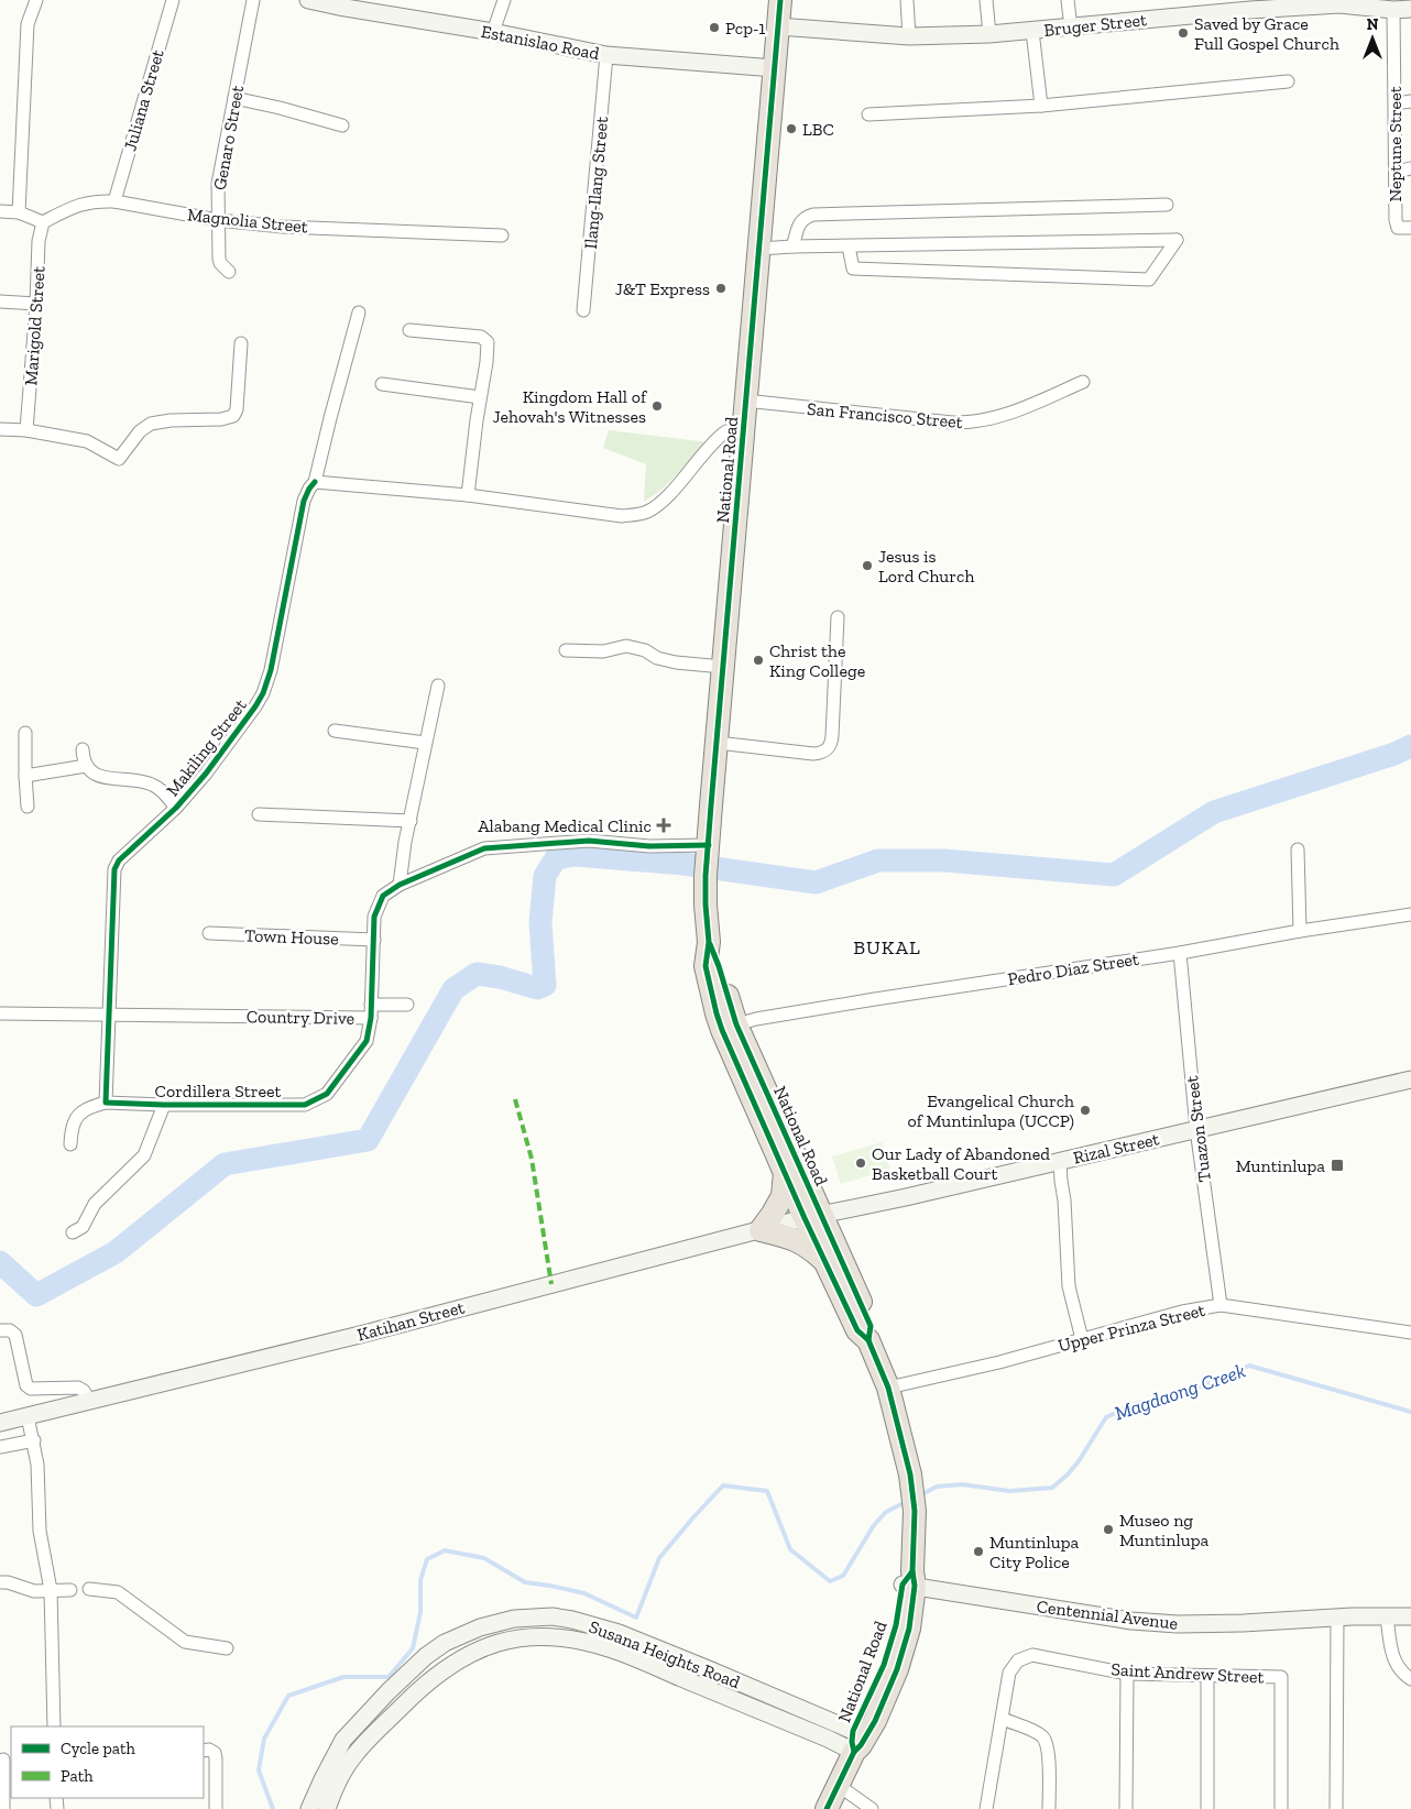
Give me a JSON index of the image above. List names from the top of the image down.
{
  "streets": {
    "highway": ["National Road"],
    "street": [
      "Bruger Street",
      "Estanislao Road",
      "Juliana Street",
      "Genaro Street",
      "Neptune Street",
      "Ilang-Ilang Street",
      "Magnolia Street",
      "Marigold Street",
      "San Francisco Street",
      "Makiling Street",
      "Town House",
      "Pedro Diaz Street",
      "Country Drive",
      "Cordillera Street",
      "Tuazon Street",
      "Rizal Street",
      "Katihan Street",
      "Upper Prinza Street",
      "Centennial Avenue",
      "Susana Heights Road",
      "Saint Andrew Street"
    ]
  },
  "crossings": [
    ["Bruger Street", "Neptune Street"],
    ["Bruger Street", "National Road"],
    ["Estanislao Road", "Ilang-Ilang Street"],
    ["Estanislao Road", "National Road"],
    ["Juliana Street", "Magnolia Street"],
    ["Genaro Street", "Magnolia Street"],
    ["Magnolia Street", "Marigold Street"],
    ["San Francisco Street", "National Road"],
    ["National Road", "Pedro Diaz Street"],
    ["National Road", "Country Drive"],
    ["National Road", "Rizal Street"],
    ["National Road", "Katihan Street"],
    ["National Road", "Upper Prinza Street"],
    ["National Road", "Centennial Avenue"],
    ["National Road", "Susana Heights Road"],
    ["Makiling Street", "Country Drive"],
    ["Town House", "Country Drive"],
    ["Pedro Diaz Street", "Tuazon Street"],
    ["Country Drive", "Cordillera Street"],
    ["Tuazon Street", "Rizal Street"],
    ["Tuazon Street", "Upper Prinza Street"],
    ["Rizal Street", "Katihan Street"]
  ],
  "districts": ["BUKAL"],
  "water": ["Magdaong Creek"],
  "places": {
    "other": [
      "Pcp-1",
      "Saved by Grace Full Gospel Church",
      "LBC",
      "J&T Express",
      "Kingdom Hall of Jehovah's Witnesses",
      "Jesus is Lord Church",
      "Christ the King College",
      "Evangelical Church of Muntinlupa (UCCP)",
      "Our Lady of Abandoned Basketball Court",
      "Museo ng Muntinlupa",
      "Muntinlupa City Police"
    ],
    "health": ["Alabang Medical Clinic"],
    "transit": ["Muntinlupa"]
  },
  "legend": ["Cycle path", "Path"],
  "north": "top"
}
